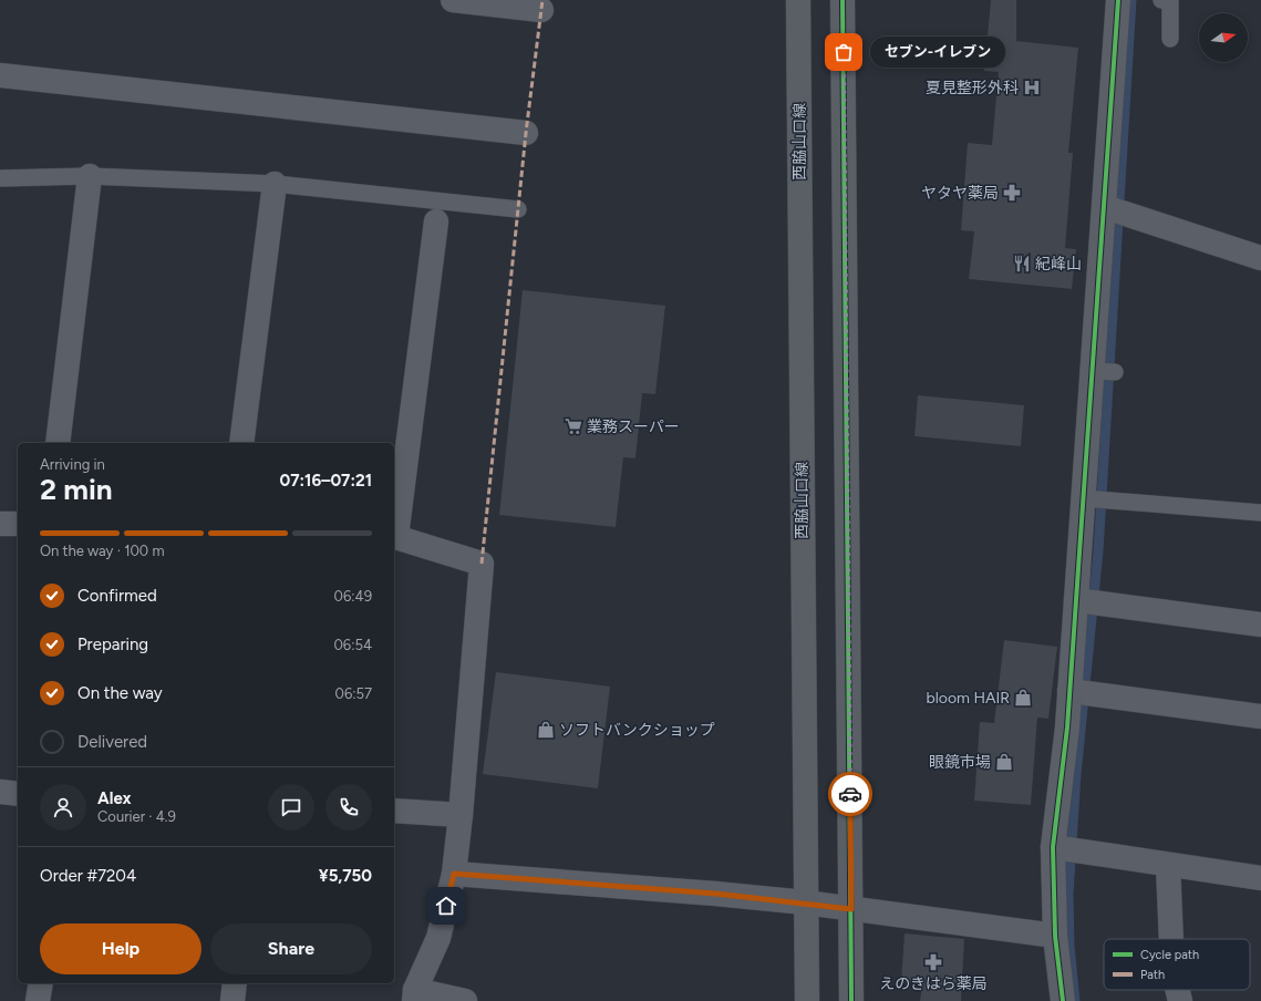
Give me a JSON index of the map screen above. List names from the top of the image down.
{
  "streets": {
    "street": ["西脇山口線"]
  },
  "places": {
    "other": ["セブン-イレブン"],
    "hospital": ["夏見整形外科"],
    "pharmacy": ["ヤタヤ薬局", "えのきはら薬局"],
    "restaurant": ["紀峰山"],
    "supermarket": ["業務スーパー"],
    "shop": ["bloom HAIR", "ソフトバンクショップ", "眼鏡市場"]
  },
  "legend": ["Cycle path", "Path"],
  "north": "right",
  "page": {
    "bubble": "セブン-イレブン",
    "heading": ["2 min", "Arriving in", "07:16–07:21"],
    "panel": [
      "Alex",
      "Courier · 4.9",
      "Order #7204",
      "¥5,750"
    ],
    "bar": "On the way · 100 m",
    "list": [
      ["Confirmed", "06:49"],
      ["Preparing", "06:54"],
      ["On the way", "06:57"],
      "Delivered"
    ],
    "buttons": ["Help", "Share"]
  }
}
